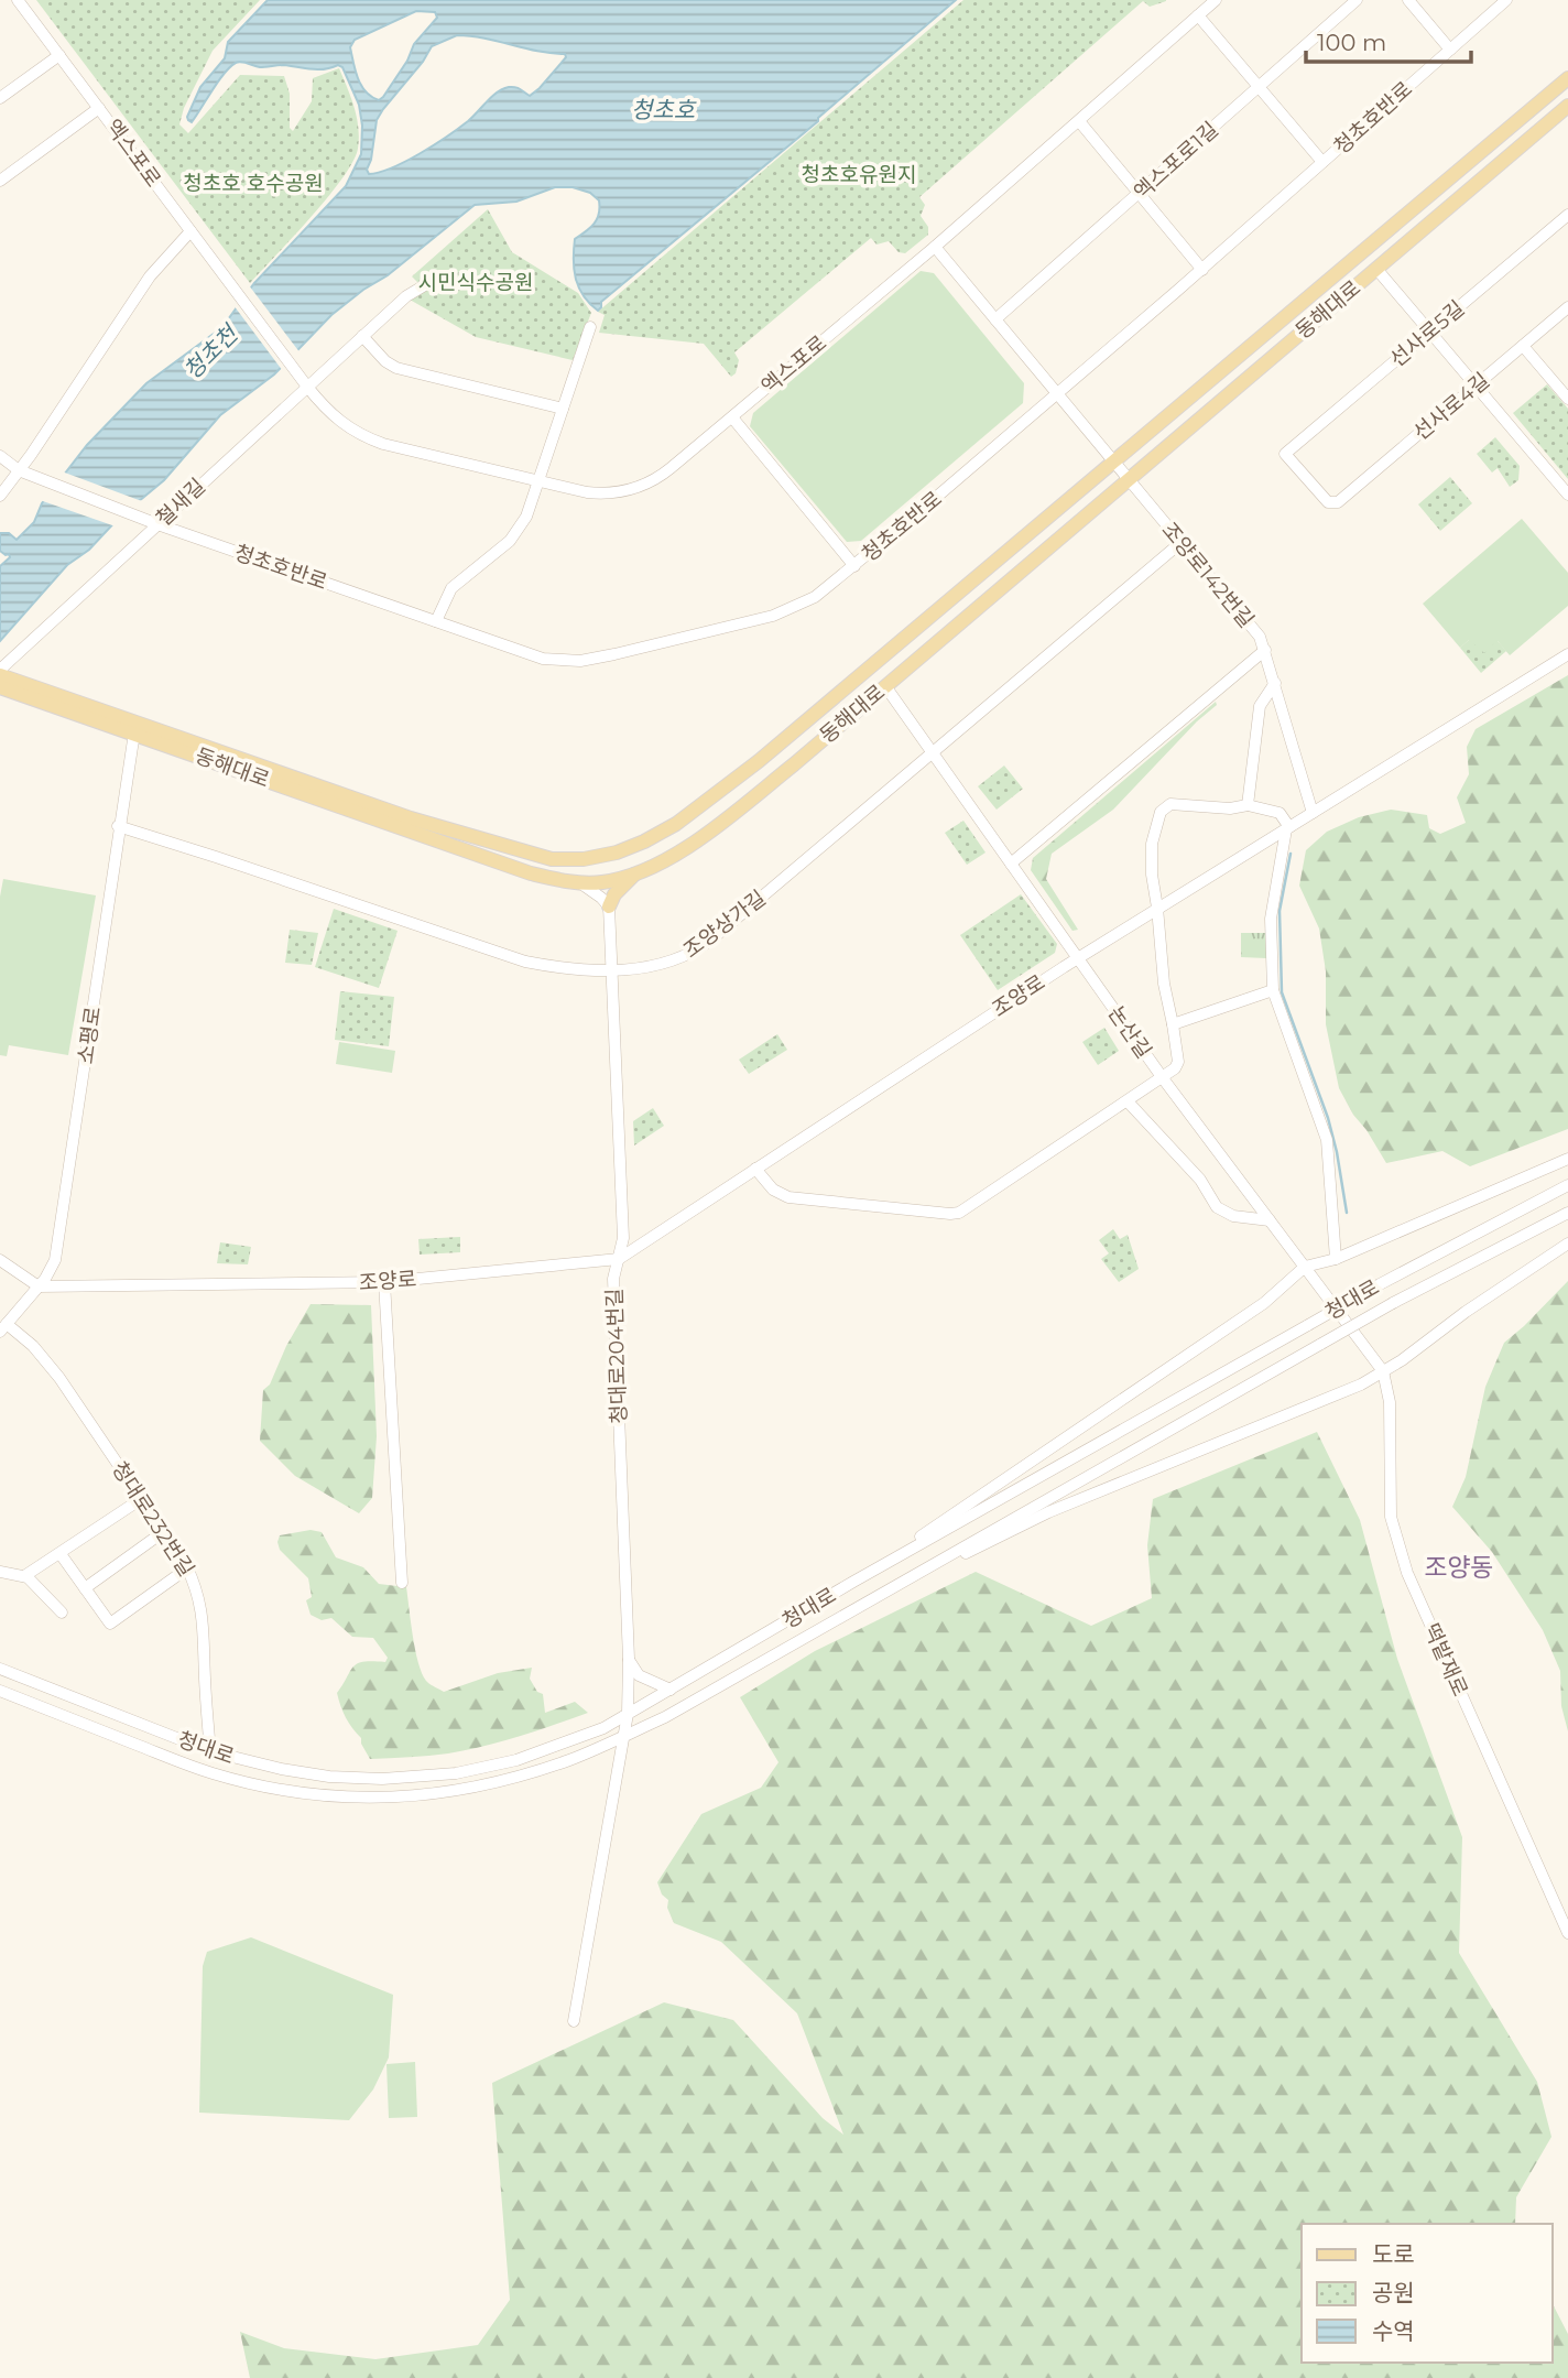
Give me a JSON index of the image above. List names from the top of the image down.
{
  "streets": {
    "main road": ["동해대로"],
    "street": [
      "청초호반로",
      "엑스포로",
      "엑스포로1길",
      "선사로5길",
      "선사로4길",
      "철새길",
      "조양로142번길",
      "조양상가길",
      "조양로",
      "논산길",
      "소평로",
      "청대로",
      "청대로204번길",
      "청대로232번길",
      "떡밭재로"
    ]
  },
  "crossings": [
    ["청초호반로", "철새길"],
    ["청초호반로", "조양로142번길"],
    ["엑스포로", "철새길"],
    ["엑스포로", "조양로142번길"],
    ["엑스포로1길", "조양로142번길"],
    ["동해대로", "철새길"],
    ["동해대로", "조양로142번길"],
    ["동해대로", "논산길"],
    ["동해대로", "소평로"],
    ["선사로5길", "선사로4길"],
    ["조양로142번길", "조양상가길"],
    ["조양로142번길", "조양로"],
    ["조양상가길", "논산길"],
    ["조양상가길", "소평로"],
    ["조양상가길", "청대로204번길"],
    ["조양로", "논산길"],
    ["조양로", "소평로"],
    ["조양로", "청대로204번길"],
    ["논산길", "떡밭재로"],
    ["소평로", "청대로232번길"],
    ["청대로", "청대로204번길"],
    ["청대로", "청대로232번길"]
  ],
  "districts": ["조양동"],
  "water": ["청초호", "청초천"],
  "parks": ["청초호유원지", "청초호 호수공원", "시민식수공원"],
  "legend": ["도로", "공원", "수역"],
  "scale_bar": "100 m"
}
